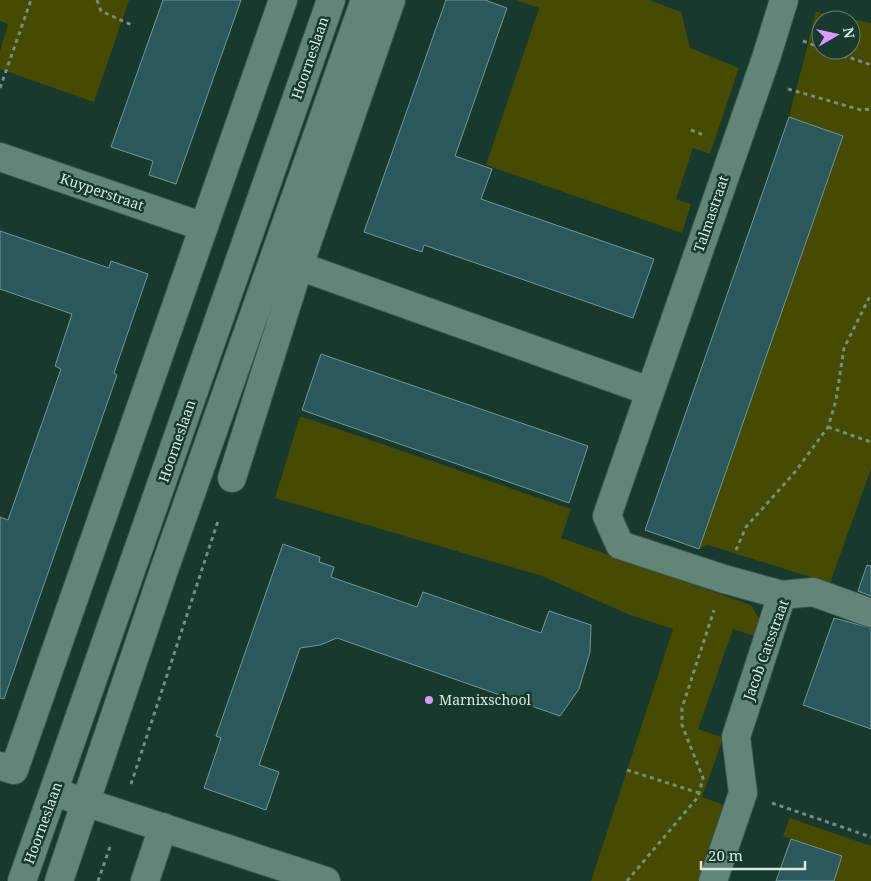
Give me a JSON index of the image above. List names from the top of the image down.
{
  "streets": {
    "street": [
      "Hoorneslaan",
      "Kuyperstraat",
      "Talmastraat",
      "Jacob Catsstraat"
    ]
  },
  "crossings": [
    ["Talmastraat", "Jacob Catsstraat"]
  ],
  "places": ["Marnixschool"],
  "scale_bar": "20 m",
  "north": "right"
}
